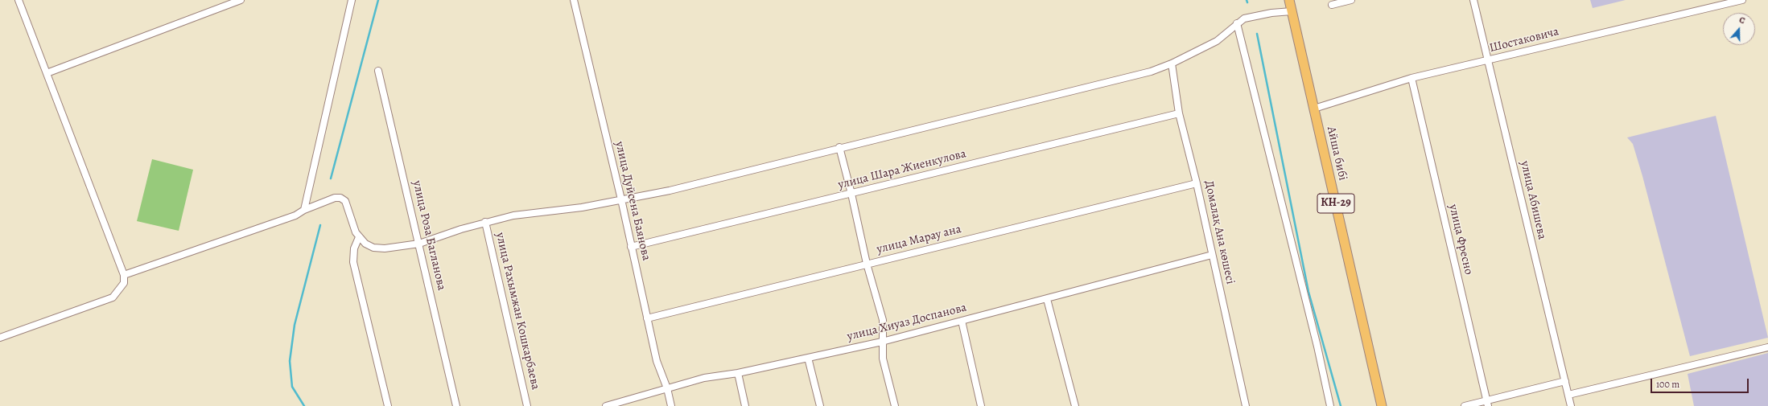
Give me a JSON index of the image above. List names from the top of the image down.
{
  "streets": {
    "main road": ["Айша бибі", "КН-29"],
    "street": [
      "Шостаковича",
      "улица Шара Жиенкулова",
      "улица Абишева",
      "улица Дуйсена Баянова",
      "Домалақ Ана көшесі",
      "улица Роза Багланова",
      "улица Марау ана",
      "улица Фресно",
      "улица Рахымжан Кошкарбаева",
      "улица Хиуаз Доспанова"
    ]
  },
  "crossings": [
    ["Шостаковича", "Айша бибі"],
    ["Шостаковича", "улица Абишева"],
    ["Шостаковича", "улица Фресно"],
    ["улица Шара Жиенкулова", "улица Дуйсена Баянова"],
    ["улица Шара Жиенкулова", "Домалақ Ана көшесі"],
    ["улица Дуйсена Баянова", "улица Марау ана"],
    ["улица Дуйсена Баянова", "улица Хиуаз Доспанова"],
    ["Домалақ Ана көшесі", "улица Марау ана"],
    ["Домалақ Ана көшесі", "улица Хиуаз Доспанова"]
  ],
  "scale_bar": "100 m",
  "north": "top"
}
